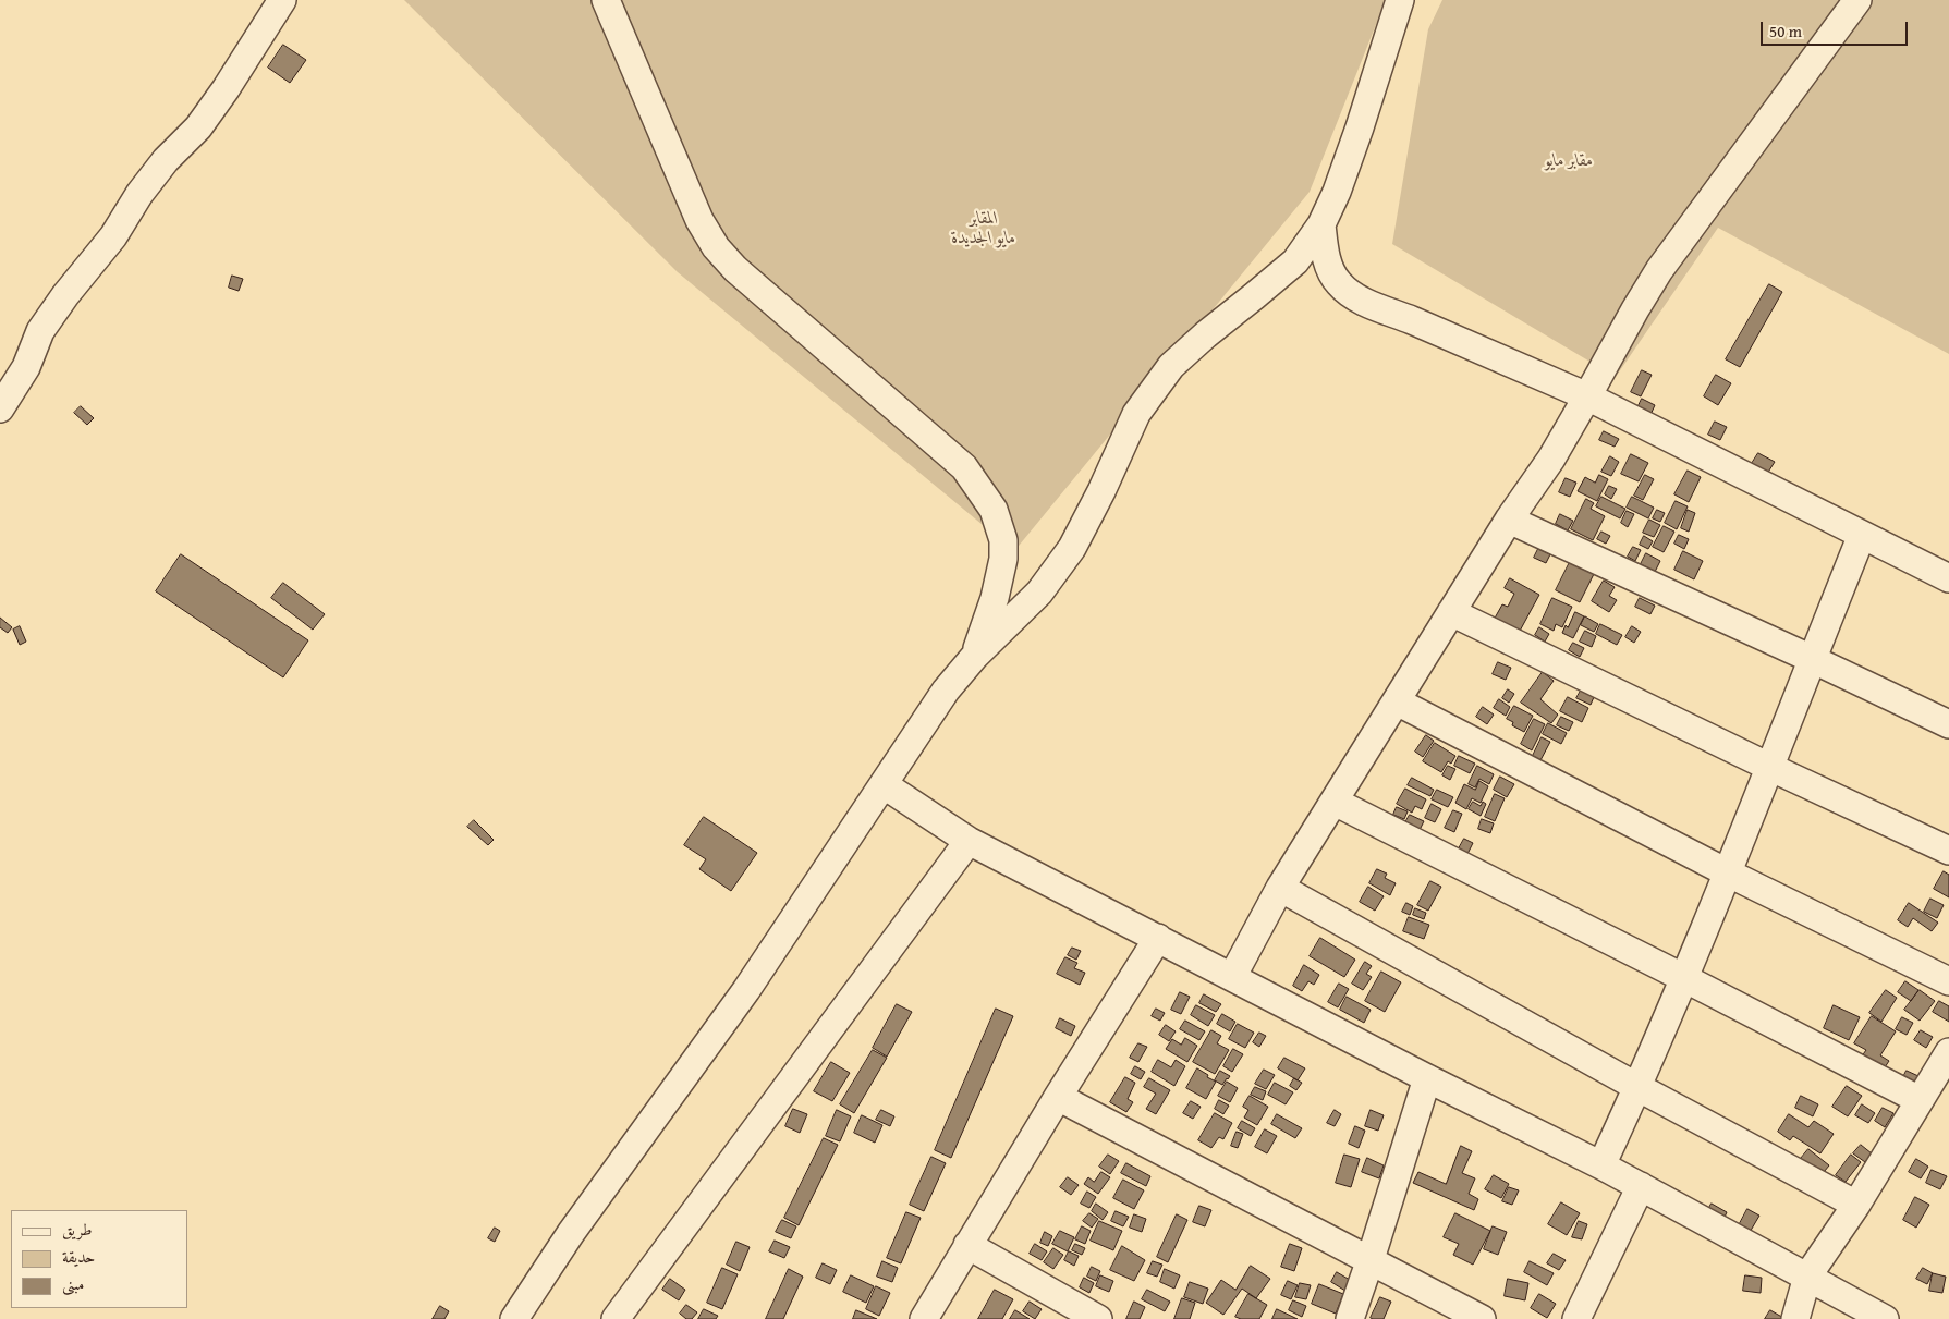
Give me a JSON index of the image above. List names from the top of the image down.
{
  "parks": ["مقابر مايو", "المقابر مايو الجديدة"],
  "legend": ["طريق", "حديقة", "مبنى"],
  "scale_bar": "50 m"
}
